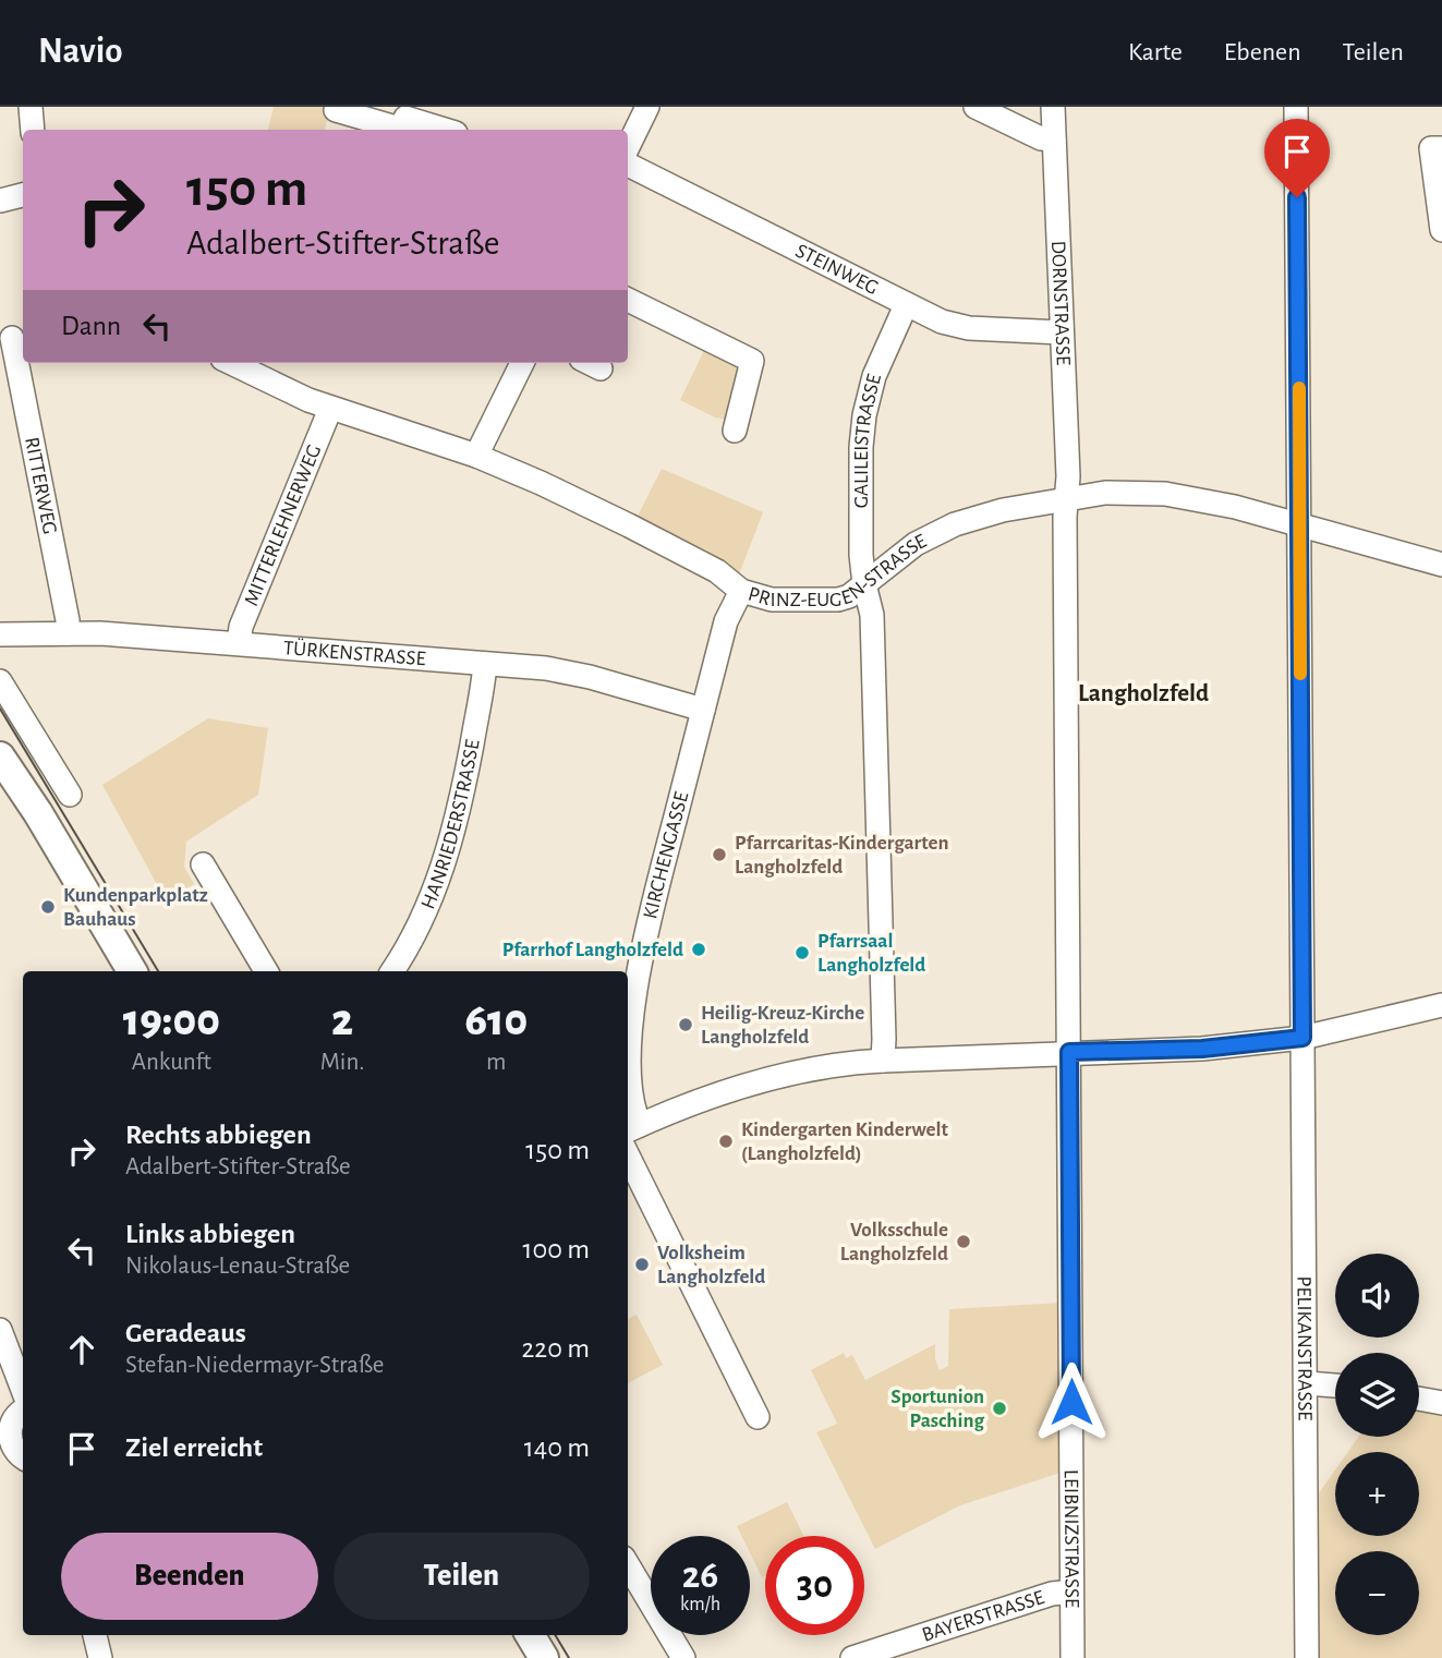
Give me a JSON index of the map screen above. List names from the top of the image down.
{
  "streets": {
    "street": [
      "STEINWEG",
      "DORNSTRASSE",
      "GALILEISTRASSE",
      "RITTERWEG",
      "MITTERLEHNERWEG",
      "PRINZ-EUGEN-STRASSE",
      "TÜRKENSTRASSE",
      "HANRIEDERSTRASSE",
      "KIRCHENGASSE",
      "PELIKANSTRASSE",
      "LEIBNIZSTRASSE",
      "BAYERSTRASSE"
    ]
  },
  "crossings": [
    ["STEINWEG", "DORNSTRASSE"],
    ["STEINWEG", "GALILEISTRASSE"],
    ["DORNSTRASSE", "PRINZ-EUGEN-STRASSE"],
    ["DORNSTRASSE", "LEIBNIZSTRASSE"],
    ["GALILEISTRASSE", "PRINZ-EUGEN-STRASSE"],
    ["RITTERWEG", "TÜRKENSTRASSE"],
    ["MITTERLEHNERWEG", "PRINZ-EUGEN-STRASSE"],
    ["MITTERLEHNERWEG", "TÜRKENSTRASSE"],
    ["PRINZ-EUGEN-STRASSE", "KIRCHENGASSE"],
    ["PRINZ-EUGEN-STRASSE", "PELIKANSTRASSE"],
    ["TÜRKENSTRASSE", "HANRIEDERSTRASSE"],
    ["TÜRKENSTRASSE", "KIRCHENGASSE"],
    ["LEIBNIZSTRASSE", "BAYERSTRASSE"]
  ],
  "districts": ["Langholzfeld"],
  "places": [
    "Pfarrcaritas-Kindergarten Langholzfeld",
    "Kundenparkplatz Bauhaus",
    "Pfarrhof Langholzfeld",
    "Pfarrsaal Langholzfeld",
    "Heilig-Kreuz-Kirche Langholzfeld",
    "Kindergarten Kinderwelt (Langholzfeld)",
    "Volksschule Langholzfeld",
    "Volksheim Langholzfeld",
    "Sportunion Pasching"
  ],
  "page": {
    "header": "Navio",
    "nav": ["Karte", "Ebenen", "Teilen"],
    "turn": ["150 m", "Adalbert-Stifter-Straße"],
    "then": "Dann",
    "eta": [
      "19:00",
      "Ankunft",
      "2",
      "Min.",
      "610",
      "m"
    ],
    "list": [
      {
        "name": "Rechts abbiegen",
        "note": "Adalbert-Stifter-Straße",
        "value": "150 m"
      },
      {
        "name": "Links abbiegen",
        "note": "Nikolaus-Lenau-Straße",
        "value": "100 m"
      },
      {
        "name": "Geradeaus",
        "note": "Stefan-Niedermayr-Straße",
        "value": "220 m"
      },
      {
        "name": "Ziel erreicht",
        "value": "140 m"
      }
    ],
    "map_buttons": ["+", "−"],
    "buttons": ["Beenden", "Teilen"],
    "speed": "26 km/h",
    "limit": "30"
  }
}
